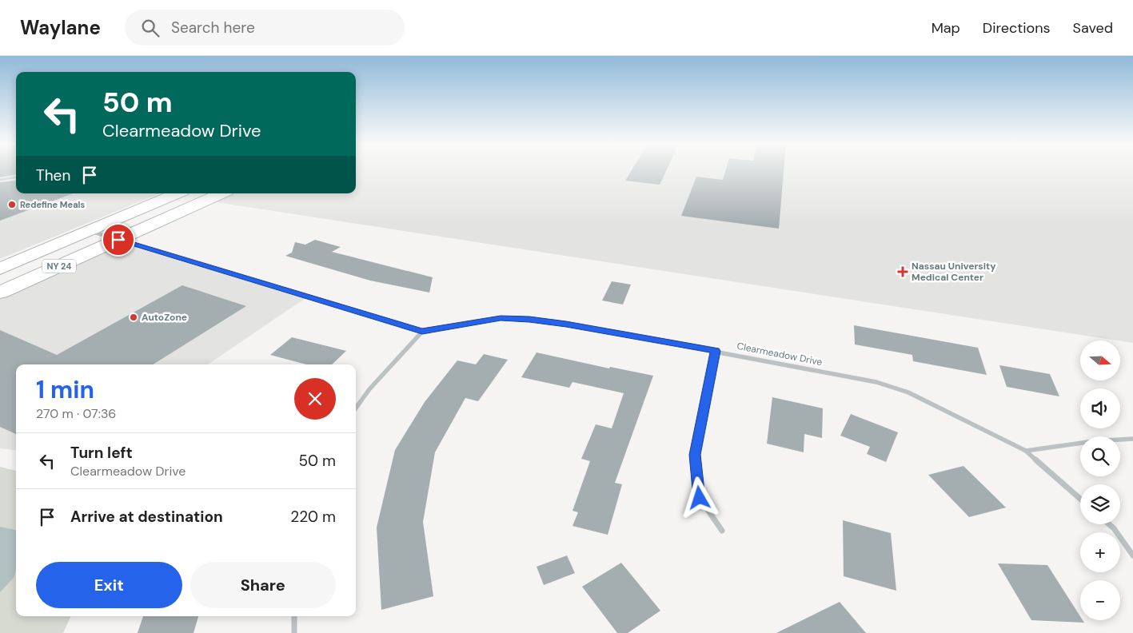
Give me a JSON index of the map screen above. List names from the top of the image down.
{
  "streets": {
    "main road": ["NY 24"],
    "street": ["Clearmeadow Drive"]
  },
  "crossings": [
    ["NY 24", "Clearmeadow Drive"]
  ],
  "places": {
    "other": ["Redefine Meals", "AutoZone"],
    "health": ["Nassau University Medical Center"]
  },
  "north": "right",
  "page": {
    "header": "Waylane",
    "search": "Search here",
    "nav": ["Map", "Directions", "Saved"],
    "turn": ["50 m", "Clearmeadow Drive"],
    "then": "Then",
    "map_buttons": ["+", "−"],
    "heading": ["1 min", "270 m · 07:36"],
    "list": [
      {
        "name": "Turn left",
        "note": "Clearmeadow Drive",
        "value": "50 m"
      },
      {
        "name": "Arrive at destination",
        "value": "220 m"
      }
    ],
    "buttons": ["Exit", "Share"]
  }
}
